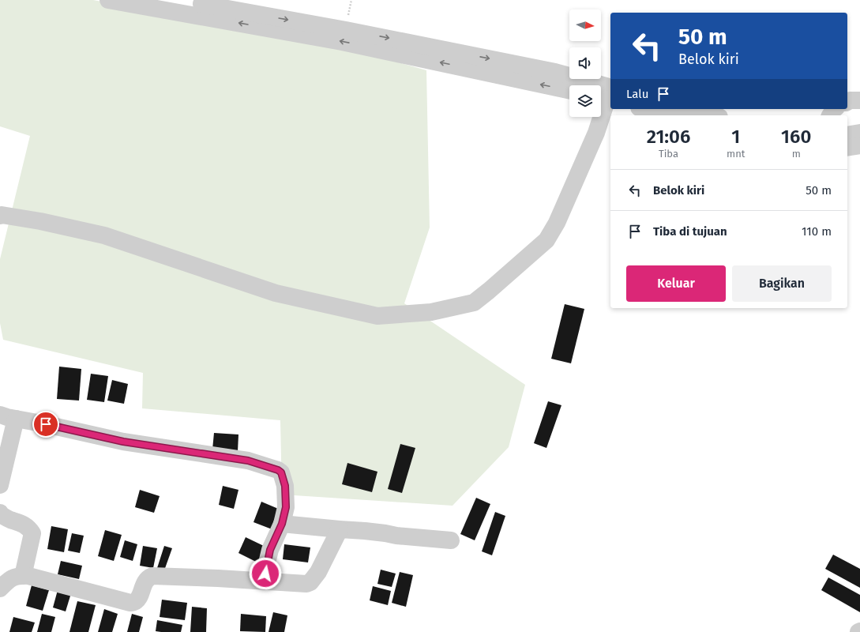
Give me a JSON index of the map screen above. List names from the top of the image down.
{
  "north": "right",
  "page": {
    "turn": ["50 m", "Belok kiri"],
    "then": "Lalu",
    "eta": [
      "21:06",
      "Tiba",
      "1",
      "mnt",
      "160",
      "m"
    ],
    "list": [
      {
        "name": "Belok kiri",
        "value": "50 m"
      },
      {
        "name": "Tiba di tujuan",
        "value": "110 m"
      }
    ],
    "buttons": ["Keluar", "Bagikan"]
  }
}
